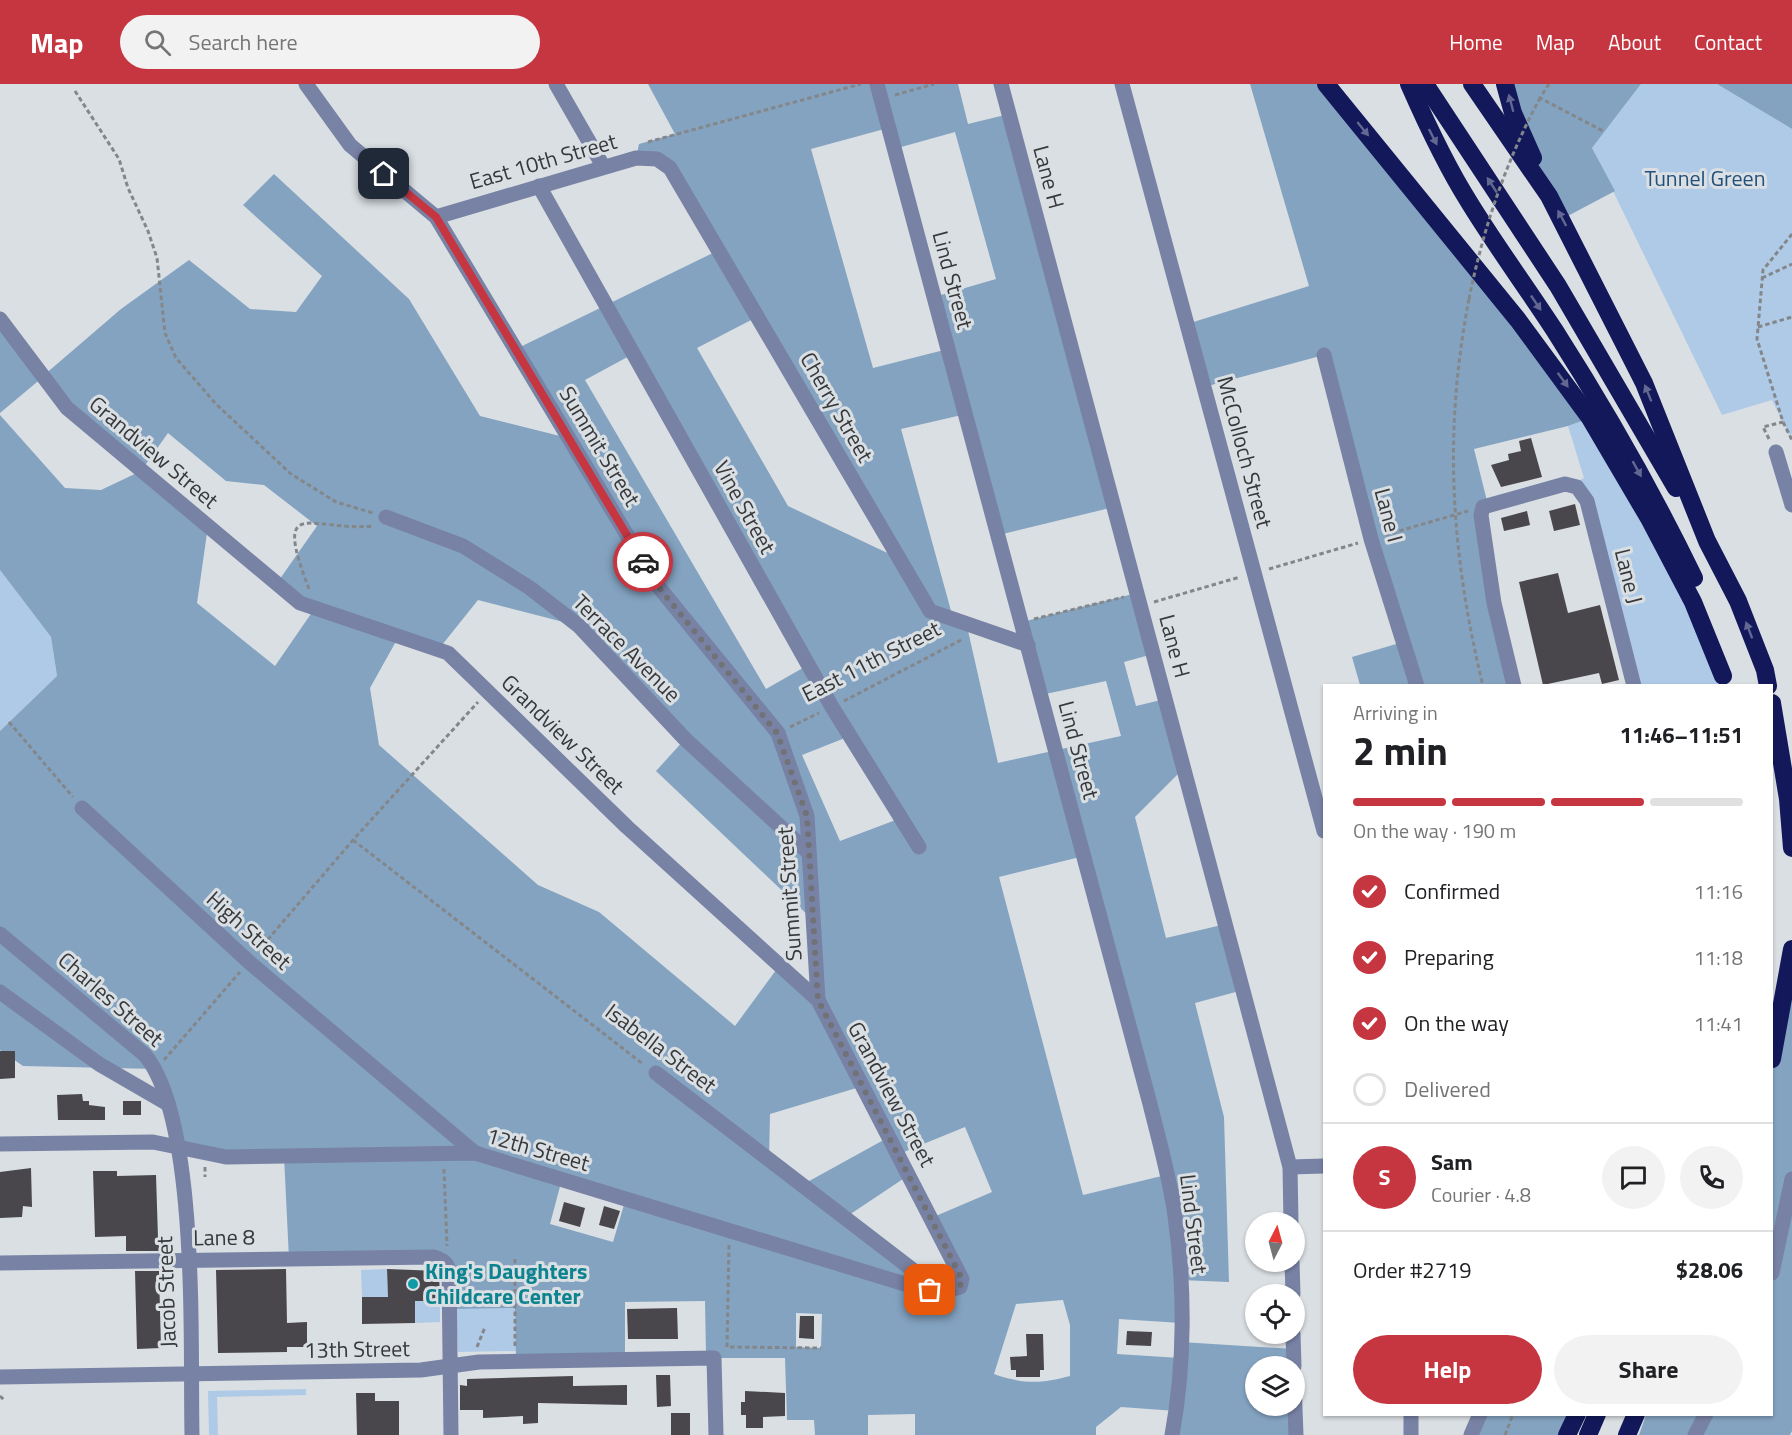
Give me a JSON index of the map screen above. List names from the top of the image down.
{
  "streets": {
    "street": [
      "East 10th Street",
      "Lane H",
      "Lind Street",
      "Cherry Street",
      "Summit Street",
      "Grandview Street",
      "McColloch Street",
      "Vine Street",
      "Lane I",
      "Lane J",
      "Terrace Avenue",
      "High Street",
      "Charles Street",
      "Isabella Street",
      "12th Street",
      "Lane 8",
      "Jacob Street",
      "13th Street"
    ],
    "path": ["East 11th Street"]
  },
  "crossings": [
    ["East 10th Street", "Cherry Street"],
    ["East 10th Street", "Summit Street"],
    ["East 10th Street", "Vine Street"],
    ["Lind Street", "Cherry Street"],
    ["Cherry Street", "East 11th Street"],
    ["Summit Street", "Grandview Street"],
    ["Summit Street", "Terrace Avenue"],
    ["Summit Street", "East 11th Street"],
    ["Grandview Street", "Isabella Street"],
    ["Grandview Street", "12th Street"],
    ["Vine Street", "East 11th Street"],
    ["High Street", "12th Street"],
    ["Charles Street", "12th Street"],
    ["Charles Street", "Jacob Street"],
    ["Isabella Street", "12th Street"],
    ["12th Street", "Jacob Street"],
    ["Lane 8", "Jacob Street"],
    ["Jacob Street", "13th Street"]
  ],
  "parks": ["Tunnel Green"],
  "places": ["King's Daughters Childcare Center"],
  "north": "top",
  "page": {
    "header": "Map",
    "search": "Search here",
    "nav": [
      "Home",
      "Map",
      "About",
      "Contact"
    ],
    "heading": ["2 min", "Arriving in", "11:46–11:51"],
    "panel": [
      "Sam",
      "Courier · 4.8",
      "Order #2719",
      "$28.06"
    ],
    "bar": "On the way · 190 m",
    "list": [
      ["Confirmed", "11:16"],
      ["Preparing", "11:18"],
      ["On the way", "11:41"],
      "Delivered"
    ],
    "round": "S",
    "buttons": ["Help", "Share"]
  }
}
